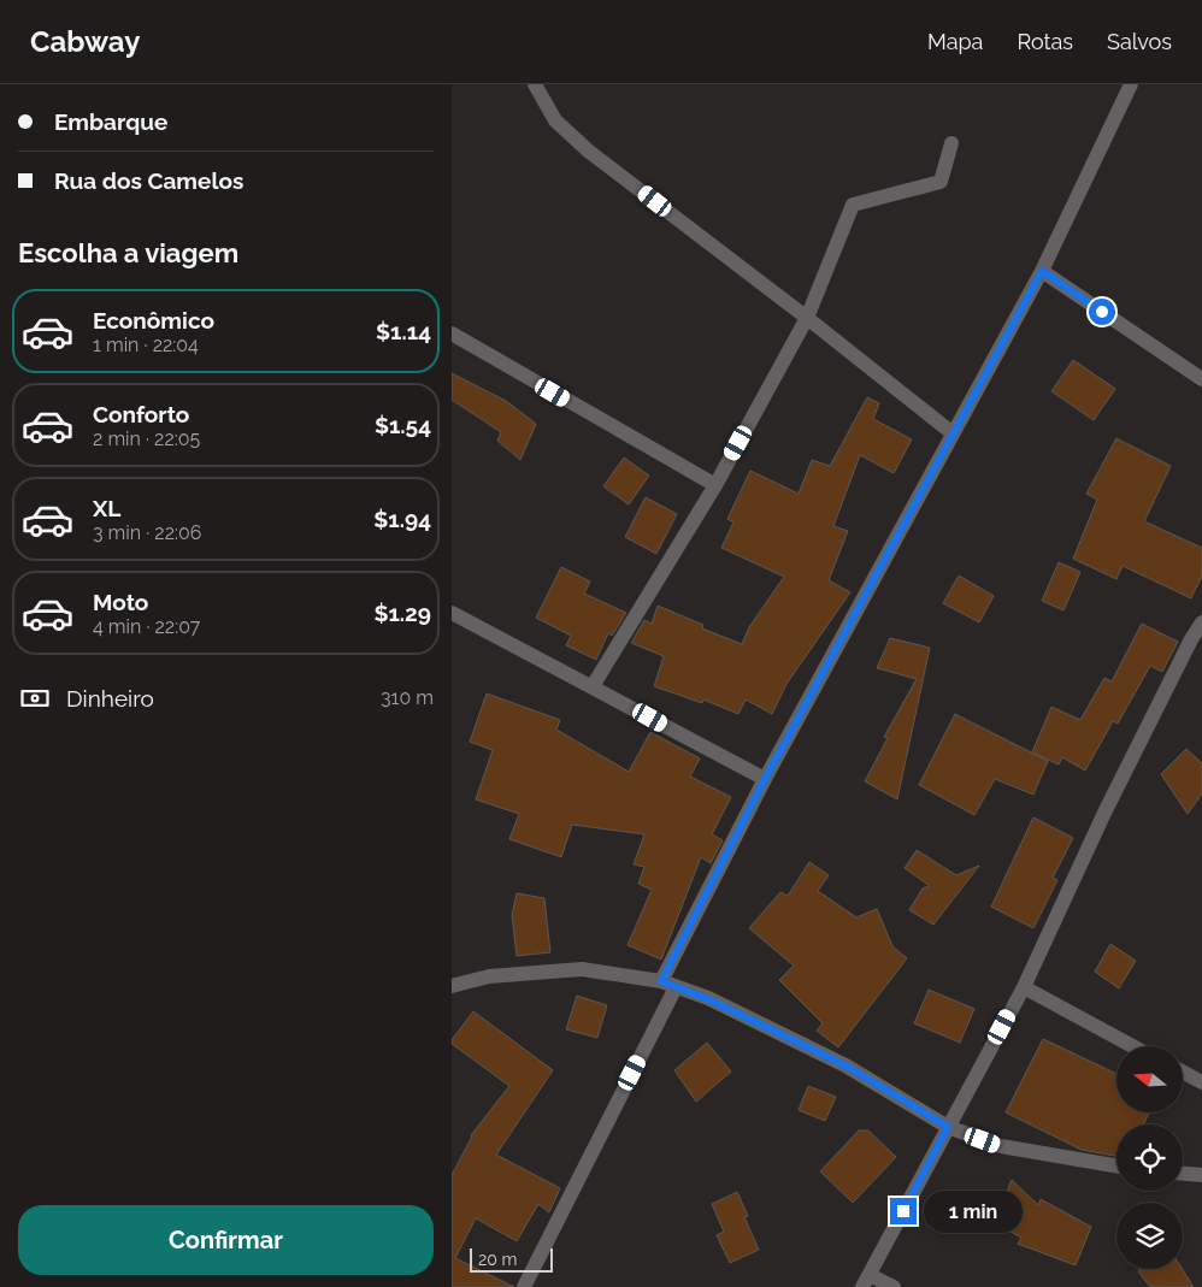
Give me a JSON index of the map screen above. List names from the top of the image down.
{
  "scale_bar": "20 m",
  "north": "left",
  "page": {
    "header": "Cabway",
    "nav": ["Mapa", "Rotas", "Salvos"],
    "banner": ["Embarque", "Rua dos Camelos"],
    "heading": "Escolha a viagem",
    "list": [
      {
        "name": "Econômico",
        "note": "1 min · 22:04",
        "value": "$1.14"
      },
      {
        "name": "Conforto",
        "note": "2 min · 22:05",
        "value": "$1.54"
      },
      {
        "name": "XL",
        "note": "3 min · 22:06",
        "value": "$1.94"
      },
      {
        "name": "Moto",
        "note": "4 min · 22:07",
        "value": "$1.29"
      }
    ],
    "pay": ["Dinheiro", "310 m"],
    "bubble": "1 min",
    "buttons": "Confirmar",
    "scale": "20 m"
  }
}
